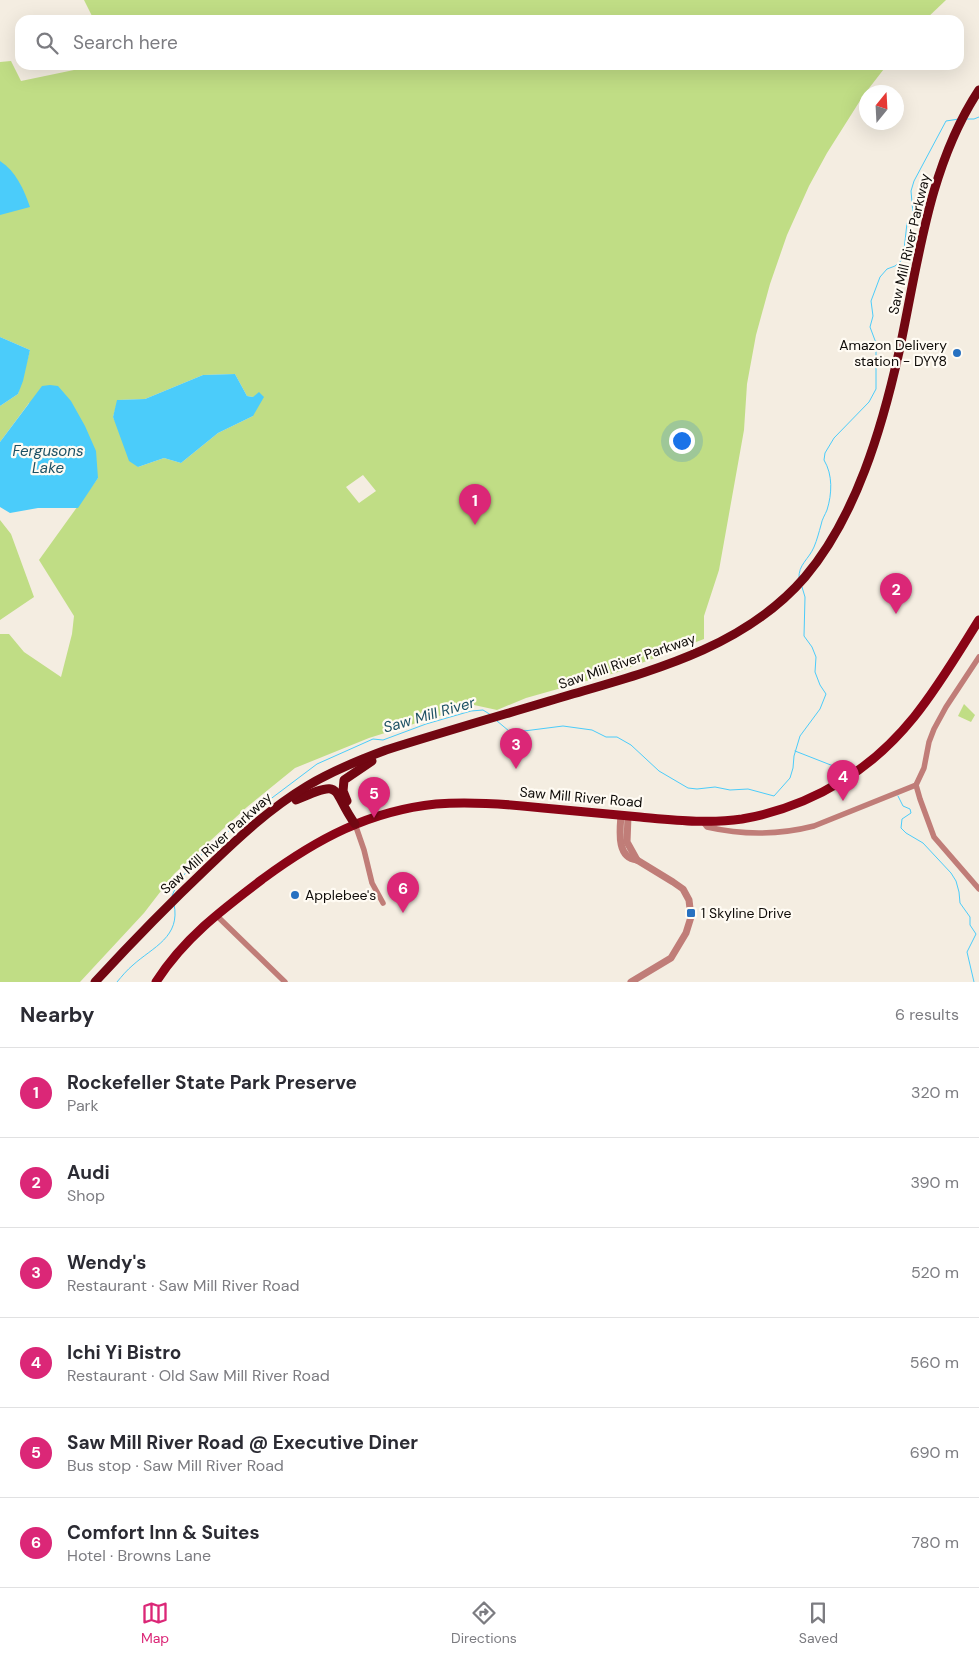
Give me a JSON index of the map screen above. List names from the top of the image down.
{
  "streets": {
    "highway": ["Saw Mill River Parkway"],
    "main road": ["Saw Mill River Road"]
  },
  "water": ["Fergusons Lake", "Saw Mill River"],
  "places": {
    "other": ["Amazon Delivery station - DYY8", "Applebee's"],
    "transit": ["1 Skyline Drive"]
  },
  "north": "top",
  "page": {
    "search": "Search here",
    "pins": [
      "1",
      "2",
      "3",
      "4",
      "5",
      "6"
    ],
    "heading": ["Nearby", "6 results"],
    "list": [
      {
        "mark": "1",
        "name": "Rockefeller State Park Preserve",
        "note": "Park",
        "value": "320 m"
      },
      {
        "mark": "2",
        "name": "Audi",
        "note": "Shop",
        "value": "390 m"
      },
      {
        "mark": "3",
        "name": "Wendy's",
        "note": "Restaurant · Saw Mill River Road",
        "value": "520 m"
      },
      {
        "mark": "4",
        "name": "Ichi Yi Bistro",
        "note": "Restaurant · Old Saw Mill River Road",
        "value": "560 m"
      },
      {
        "mark": "5",
        "name": "Saw Mill River Road @ Executive Diner",
        "note": "Bus stop · Saw Mill River Road",
        "value": "690 m"
      },
      {
        "mark": "6",
        "name": "Comfort Inn & Suites",
        "note": "Hotel · Browns Lane",
        "value": "780 m"
      }
    ],
    "nav": ["Map", "Directions", "Saved"]
  }
}
